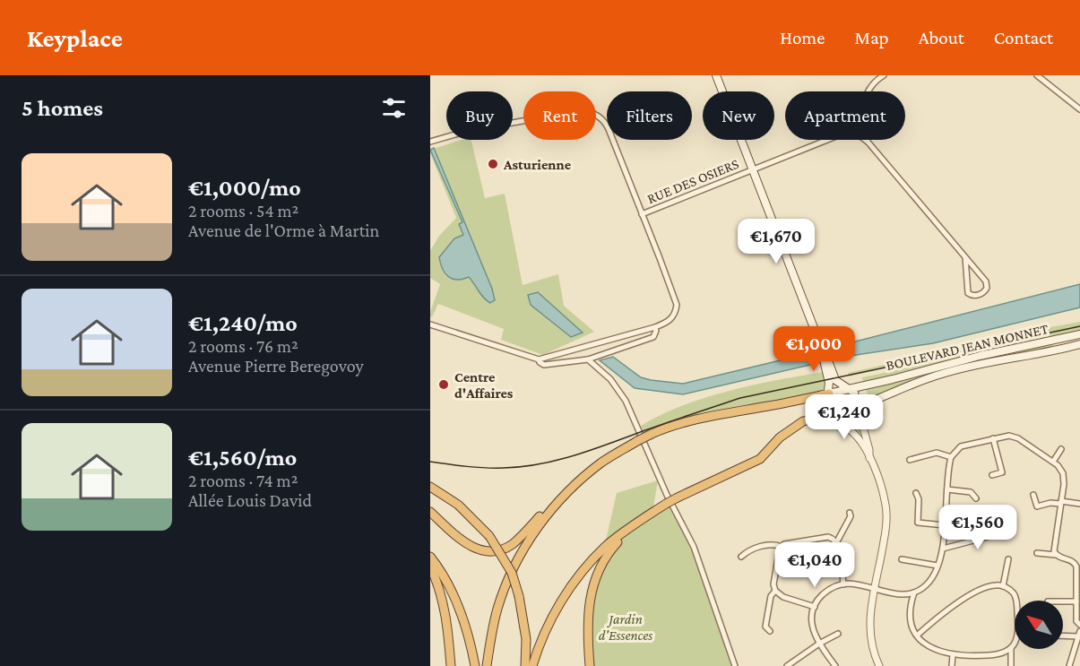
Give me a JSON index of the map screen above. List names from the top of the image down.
{
  "streets": {
    "main road": ["BOULEVARD JEAN MONNET"],
    "street": ["RUE DES OSIERS"]
  },
  "parks": ["Jardin d'Essences"],
  "places": ["Asturienne", "Centre d'Affaires"],
  "north": "top left",
  "page": {
    "header": "Keyplace",
    "nav": [
      "Home",
      "Map",
      "About",
      "Contact"
    ],
    "heading": "5 homes",
    "chip": [
      "Buy",
      "Rent",
      "Filters",
      "New",
      "Apartment"
    ],
    "list": [
      {
        "name": "€1,000/mo",
        "note": "2 rooms · 54 m² · Avenue de l'Orme à Martin"
      },
      {
        "name": "€1,240/mo",
        "note": "2 rooms · 76 m² · Avenue Pierre Beregovoy"
      },
      {
        "name": "€1,560/mo",
        "note": "2 rooms · 74 m² · Allée Louis David"
      }
    ],
    "price": [
      "€1,670",
      "€1,000",
      "€1,240",
      "€1,560",
      "€1,040"
    ]
  }
}
